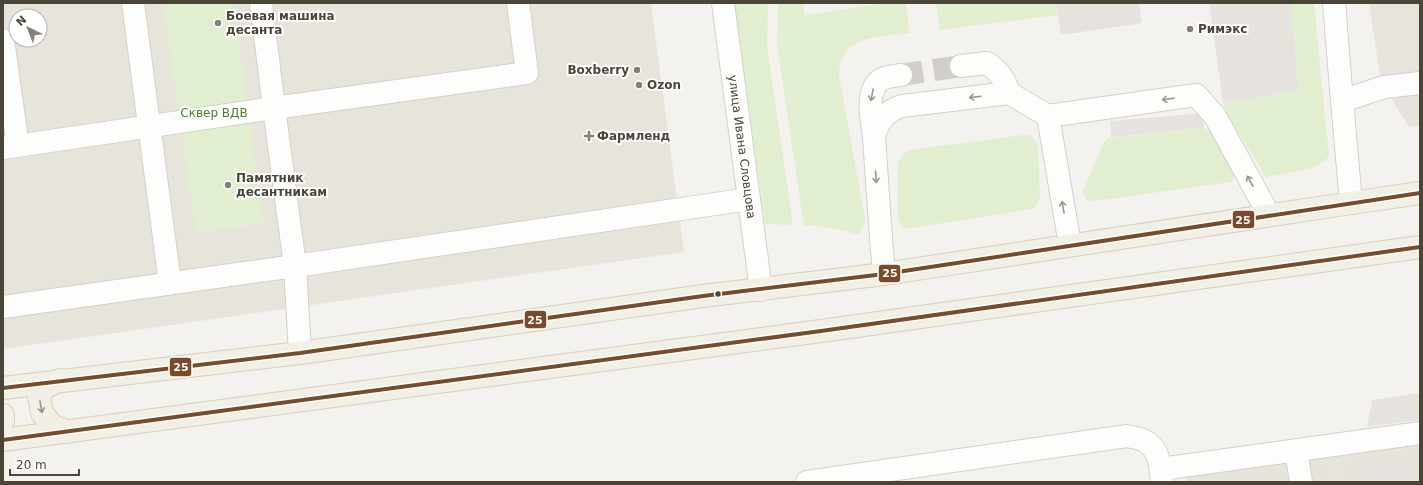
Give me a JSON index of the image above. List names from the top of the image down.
{
  "streets": {
    "street": ["улица Ивана Словцова"]
  },
  "parks": ["Сквер ВДВ"],
  "places": {
    "other": [
      "Боевая машина десанта",
      "Римэкс",
      "Boxberry",
      "Ozon",
      "Памятник десантникам"
    ],
    "health": ["Фармленд"]
  },
  "lines": ["transit line 25"],
  "scale_bar": "20 m",
  "north": "top left"
}
